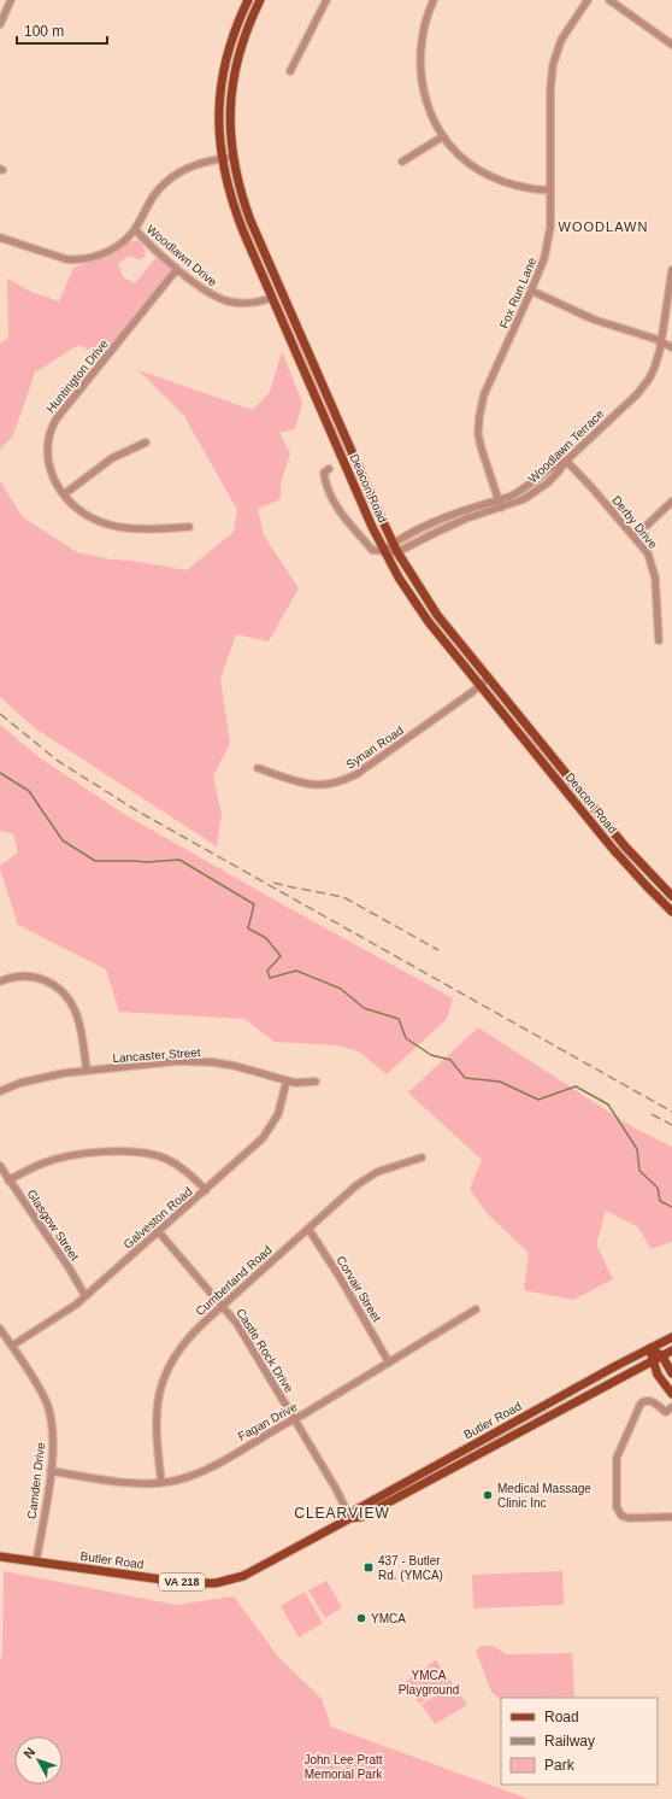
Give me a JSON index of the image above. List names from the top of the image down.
{
  "streets": {
    "main road": ["Deacon Road", "Butler Road", "VA 218"],
    "street": [
      "Woodlawn Drive",
      "Fox Run Lane",
      "Huntington Drive",
      "Woodlawn Terrace",
      "Derby Drive",
      "Synan Road",
      "Lancaster Street",
      "Galveston Road",
      "Glasgow Street",
      "Cumberland Road",
      "Corvair Street",
      "Castle Rock Drive",
      "Fagan Drive",
      "Camden Drive"
    ]
  },
  "crossings": [
    ["Woodlawn Drive", "Huntington Drive"],
    ["Woodlawn Drive", "Deacon Road"],
    ["Fox Run Lane", "Woodlawn Terrace"],
    ["Woodlawn Terrace", "Deacon Road"],
    ["Woodlawn Terrace", "Derby Drive"],
    ["Deacon Road", "Synan Road"],
    ["Lancaster Street", "Galveston Road"],
    ["Galveston Road", "Glasgow Street"],
    ["Galveston Road", "Castle Rock Drive"],
    ["Galveston Road", "Camden Drive"],
    ["Cumberland Road", "Corvair Street"],
    ["Cumberland Road", "Castle Rock Drive"],
    ["Cumberland Road", "Fagan Drive"],
    ["Corvair Street", "Fagan Drive"],
    ["Castle Rock Drive", "Butler Road"],
    ["Castle Rock Drive", "Fagan Drive"],
    ["Butler Road", "Camden Drive"],
    ["Butler Road", "VA 218"],
    ["Fagan Drive", "Camden Drive"]
  ],
  "districts": ["WOODLAWN", "CLEARVIEW"],
  "parks": ["YMCA Playground", "John Lee Pratt Memorial Park"],
  "places": {
    "other": ["Medical Massage Clinic Inc", "YMCA"],
    "transit": ["437 - Butler Rd. (YMCA)"]
  },
  "legend": ["Road", "Railway", "Park"],
  "scale_bar": "100 m",
  "north": "top left"
}
